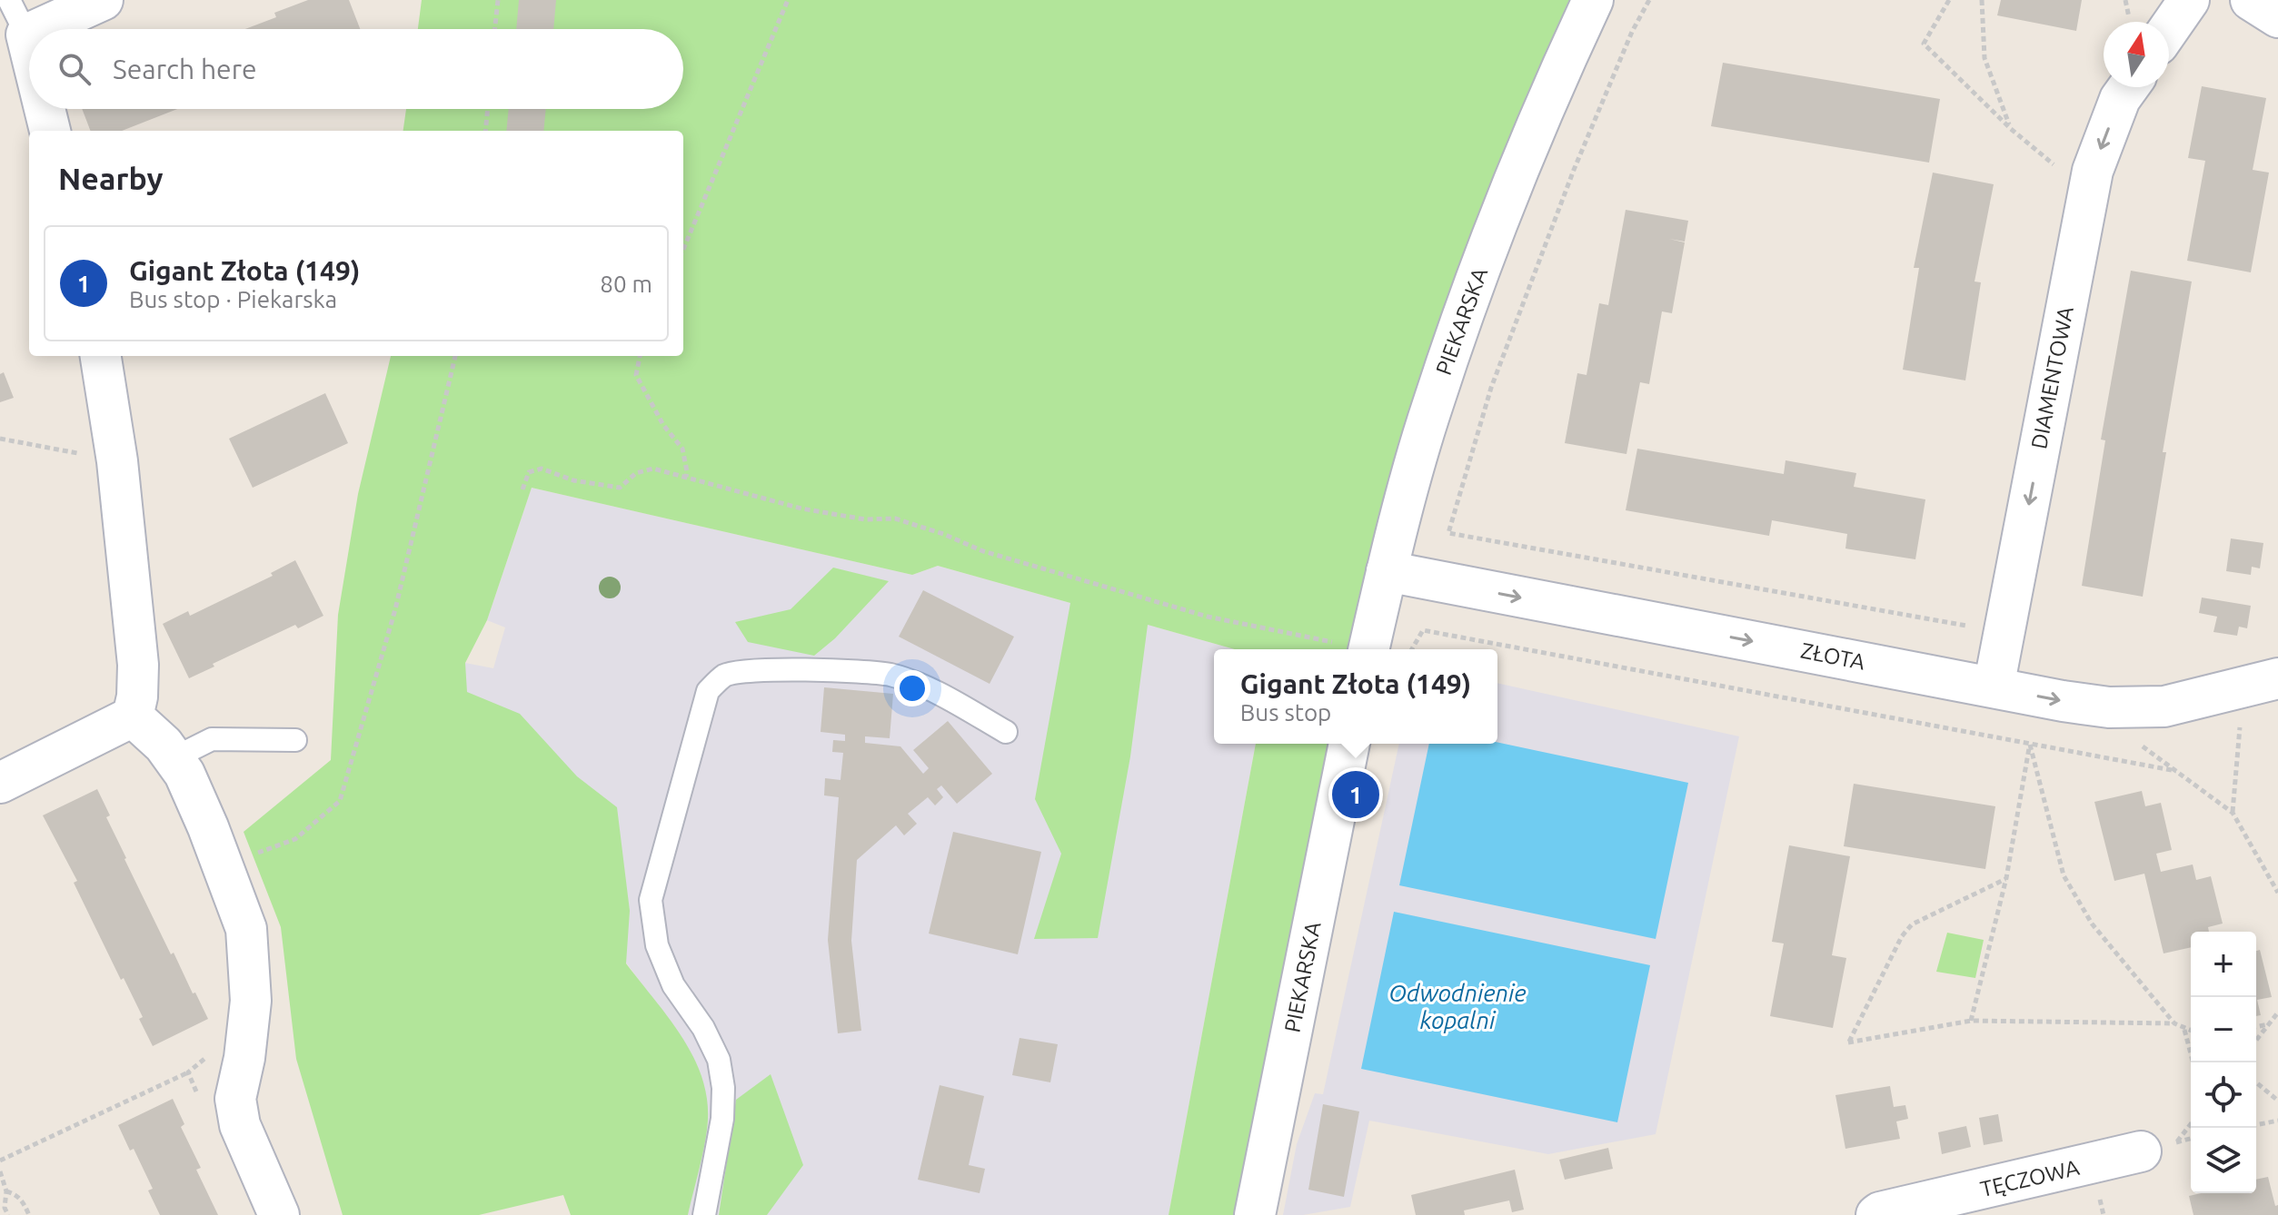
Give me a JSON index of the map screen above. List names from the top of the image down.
{
  "streets": {
    "street": [
      "PIEKARSKA",
      "DIAMENTOWA",
      "ZŁOTA",
      "TĘCZOWA"
    ]
  },
  "crossings": [
    ["PIEKARSKA", "ZŁOTA"],
    ["DIAMENTOWA", "ZŁOTA"]
  ],
  "one_way": ["DIAMENTOWA", "ZŁOTA"],
  "water": ["Odwodnienie kopalni"],
  "north": "top",
  "page": {
    "search": "Search here",
    "heading": "Nearby",
    "list": [
      {
        "mark": "1",
        "name": "Gigant Złota (149)",
        "note": "Bus stop · Piekarska",
        "value": "80 m"
      }
    ],
    "popup": ["Gigant Złota (149)", "Bus stop"],
    "pins": "1",
    "map_buttons": ["+", "−"]
  }
}
